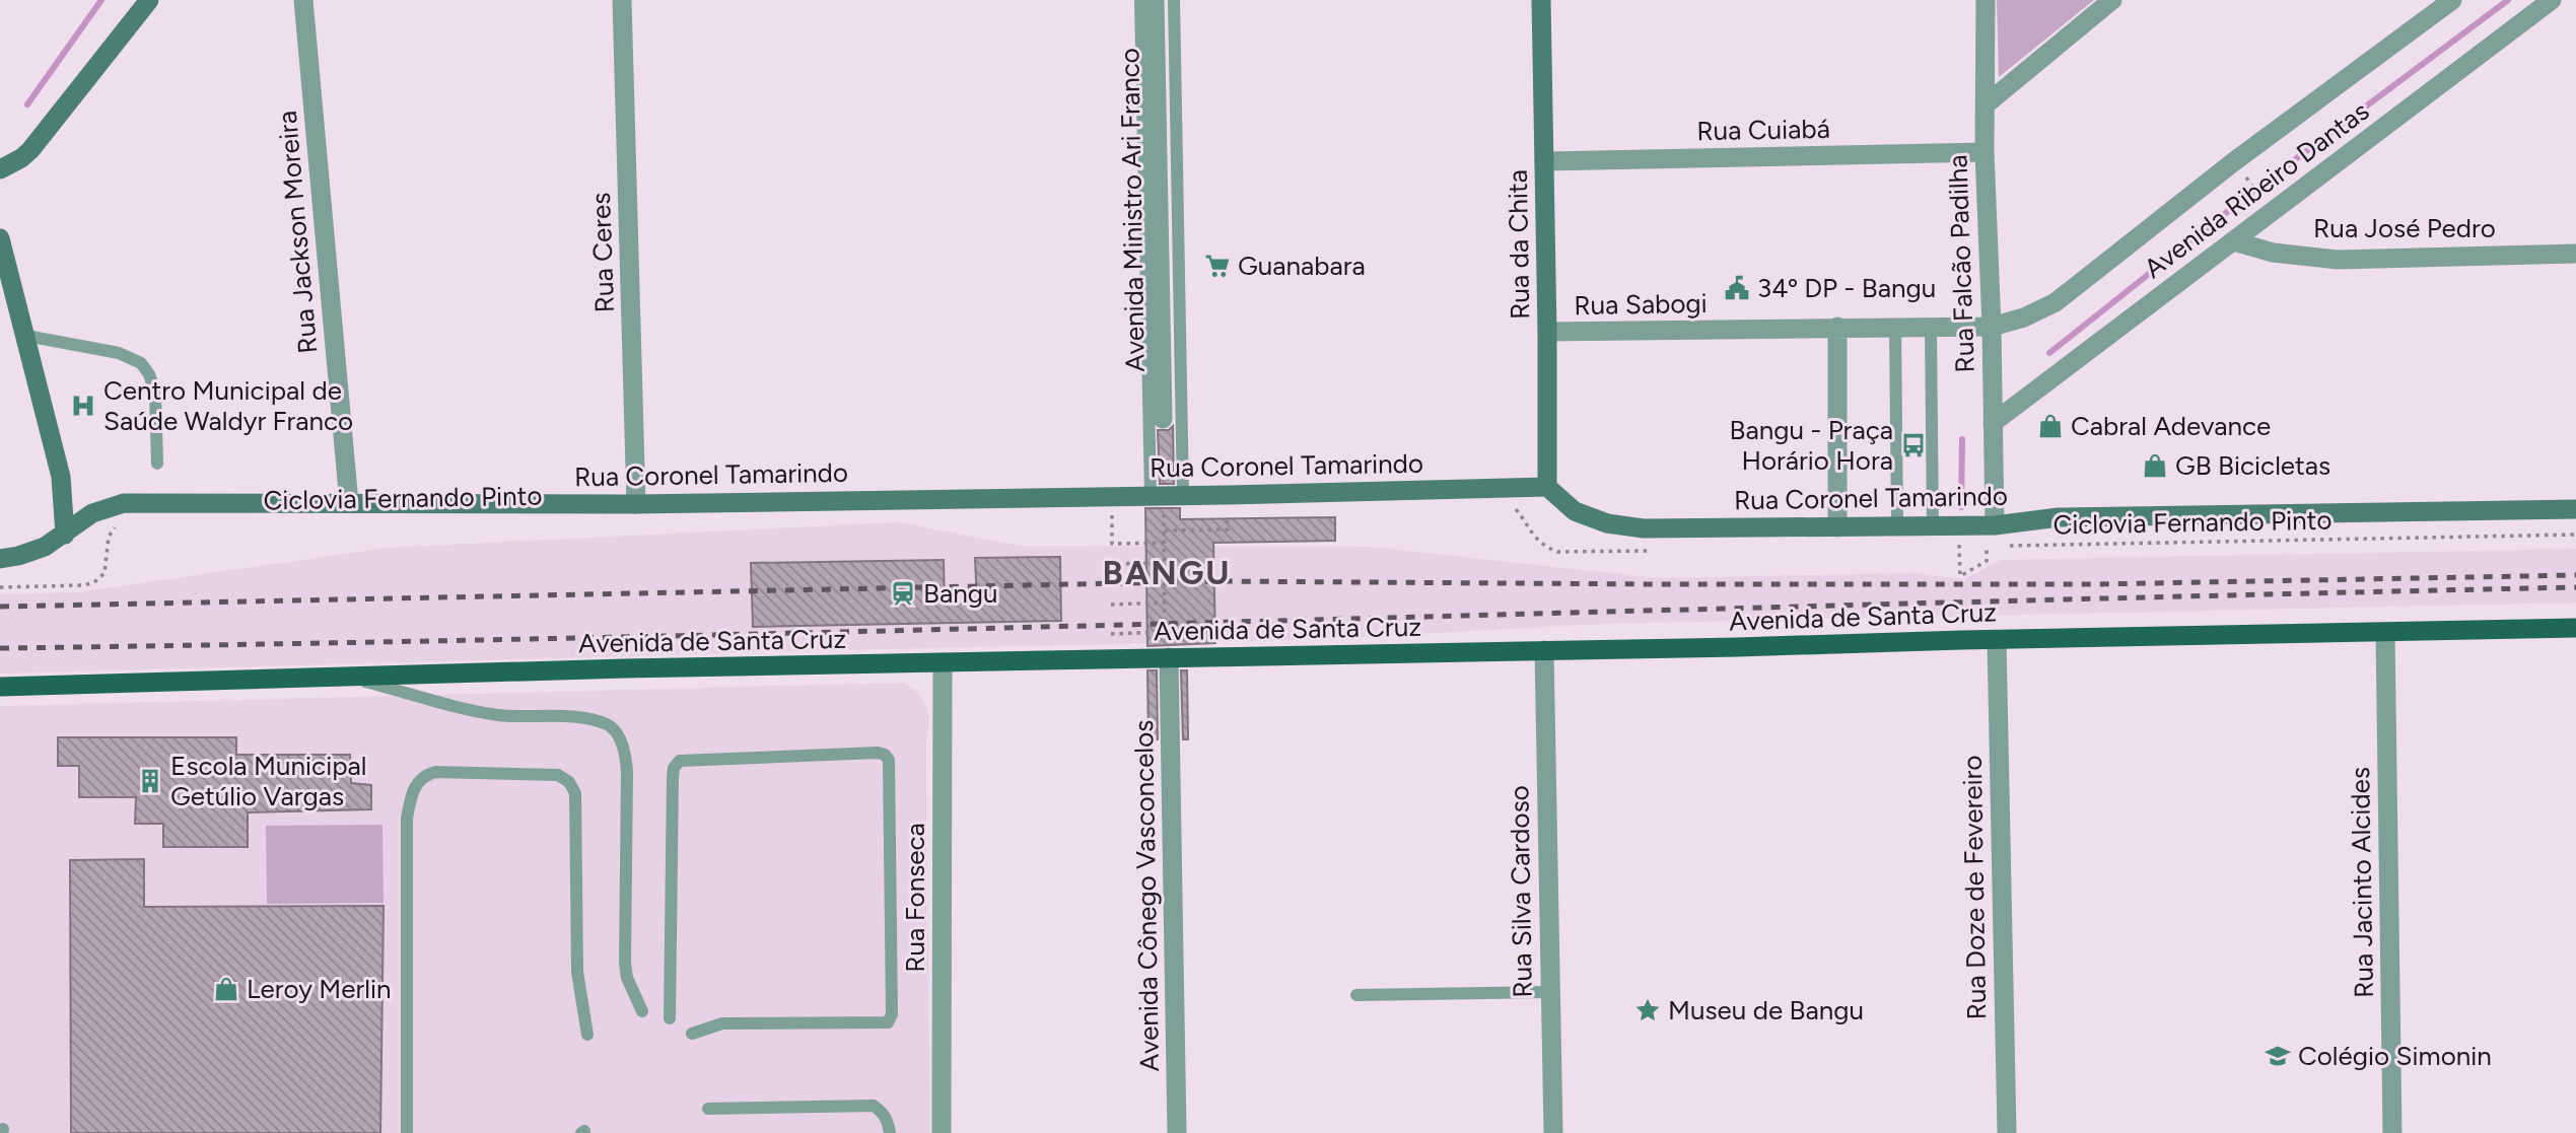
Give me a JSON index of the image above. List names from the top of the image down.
{
  "streets": {
    "main road": ["Rua da Chita", "Rua Coronel Tamarindo", "Avenida de Santa Cruz"],
    "street": [
      "Rua Cuiabá",
      "Avenida Ribeiro Dantas",
      "Avenida Ministro Ari Franco",
      "Rua José Pedro",
      "Rua Jackson Moreira",
      "Rua Ceres",
      "Rua Falcão Padilha",
      "Rua Sabogi",
      "Rua Jacinto Alcides",
      "Rua Doze de Fevereiro",
      "Rua Silva Cardoso",
      "Avenida Cônego Vasconcelos",
      "Rua Fonseca"
    ],
    "path": ["Ciclovia Fernando Pinto"]
  },
  "crossings": [
    ["Rua Cuiabá", "Rua da Chita"],
    ["Rua Cuiabá", "Rua Falcão Padilha"],
    ["Avenida Ribeiro Dantas", "Rua José Pedro"],
    ["Avenida Ribeiro Dantas", "Rua Falcão Padilha"],
    ["Avenida Ribeiro Dantas", "Rua Sabogi"],
    ["Rua Jackson Moreira", "Rua Coronel Tamarindo"],
    ["Rua da Chita", "Rua Sabogi"],
    ["Rua da Chita", "Rua Coronel Tamarindo"],
    ["Rua Ceres", "Rua Coronel Tamarindo"],
    ["Rua Falcão Padilha", "Rua Sabogi"],
    ["Rua Falcão Padilha", "Rua Coronel Tamarindo"],
    ["Avenida de Santa Cruz", "Rua Jacinto Alcides"],
    ["Avenida de Santa Cruz", "Rua Doze de Fevereiro"],
    ["Avenida de Santa Cruz", "Rua Silva Cardoso"],
    ["Avenida de Santa Cruz", "Avenida Cônego Vasconcelos"],
    ["Avenida de Santa Cruz", "Rua Fonseca"]
  ],
  "districts": ["BANGU"],
  "places": {
    "supermarket": ["Guanabara"],
    "public building": ["34º DP - Bangu"],
    "hospital": ["Centro Municipal de Saúde Waldyr Franco"],
    "shop": ["Cabral Adevance", "GB Bicicletas", "Leroy Merlin"],
    "bus stop": ["Bangu - Praça Horário Hora"],
    "station": ["Bangu"],
    "building": ["Escola Municipal Getúlio Vargas"],
    "place": ["Museu de Bangu"],
    "school or university": ["Colégio Simonin"]
  }
}
